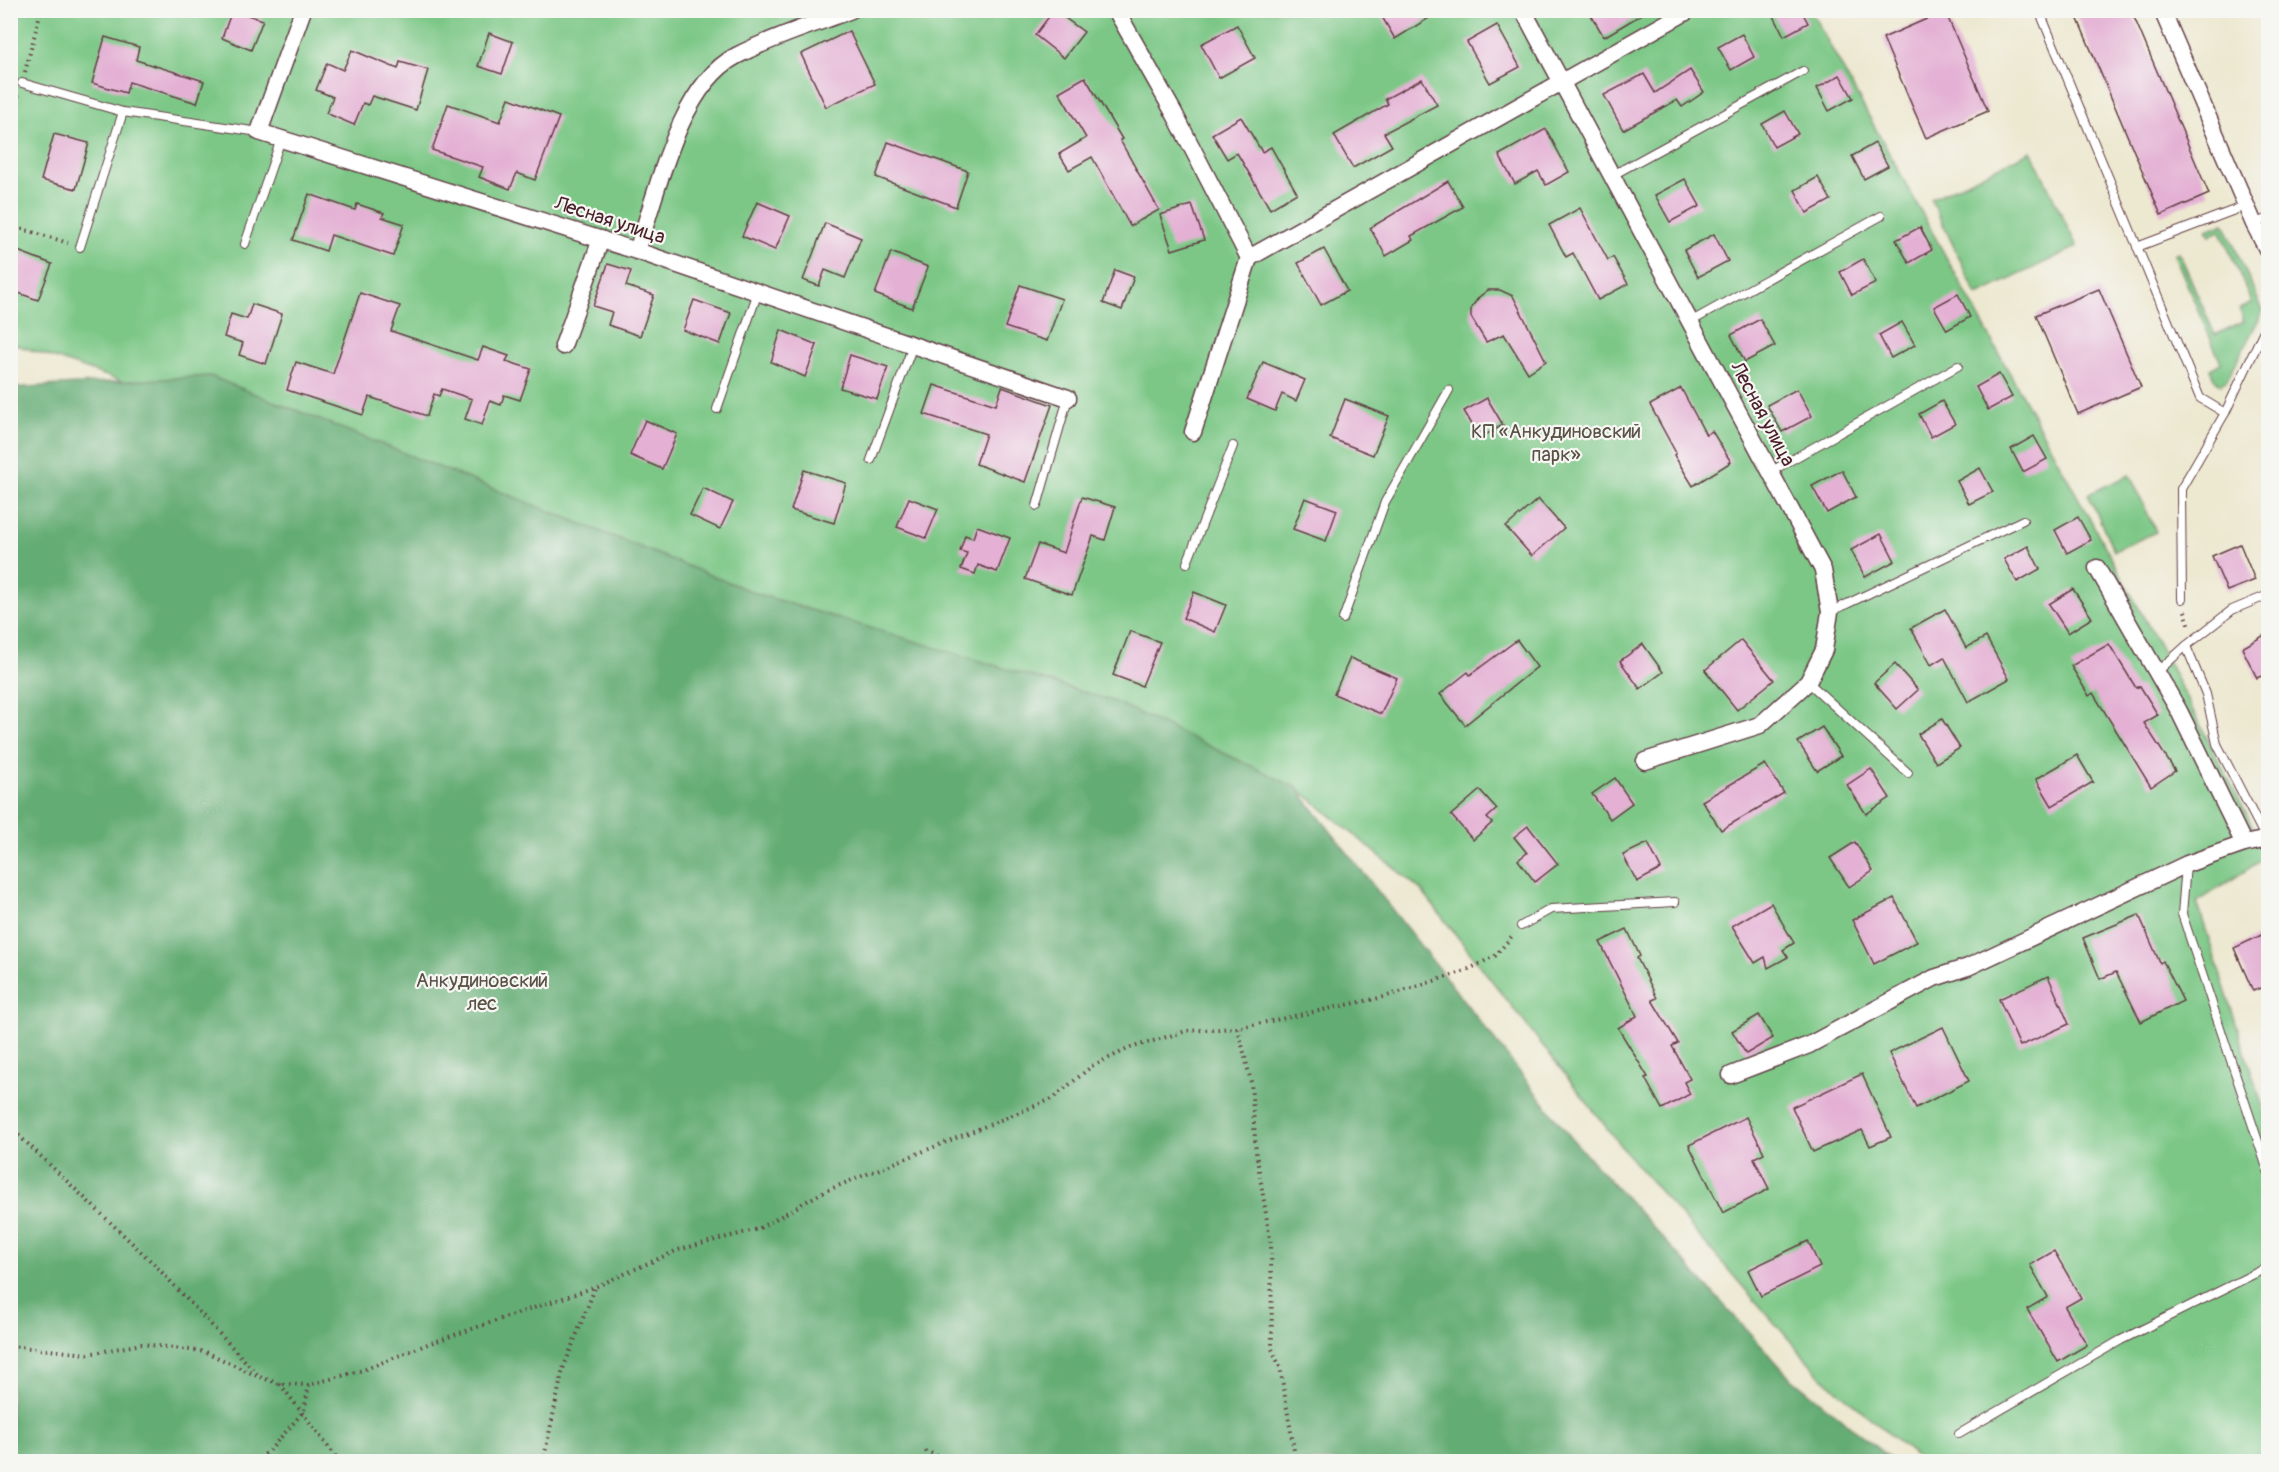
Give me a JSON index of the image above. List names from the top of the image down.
{
  "streets": {
    "street": ["Лесная улица"]
  },
  "parks": ["КП «Анкудиновский парк»", "Анкудиновский лес"]
}
